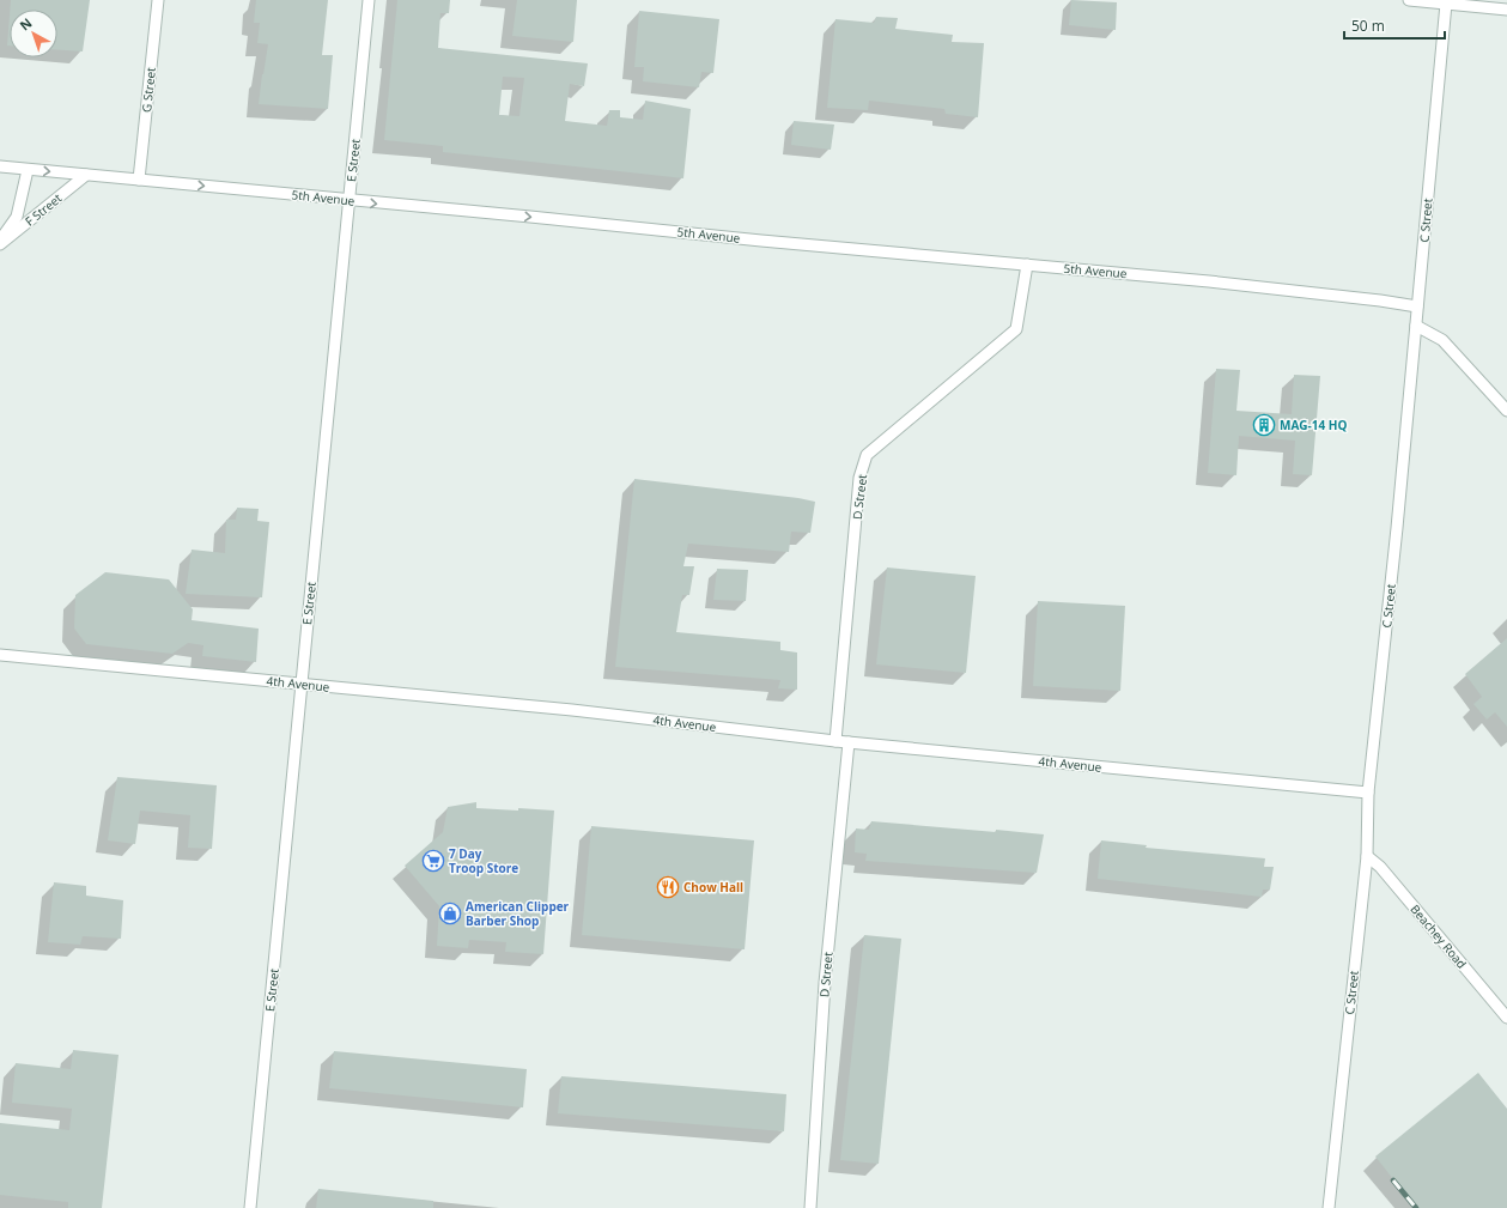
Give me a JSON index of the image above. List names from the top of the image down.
{
  "streets": {
    "street": [
      "G Street",
      "E Street",
      "5th Avenue",
      "F Street",
      "C Street",
      "D Street",
      "4th Avenue",
      "Beachey Road"
    ]
  },
  "crossings": [
    ["G Street", "5th Avenue"],
    ["E Street", "5th Avenue"],
    ["E Street", "4th Avenue"],
    ["5th Avenue", "F Street"],
    ["5th Avenue", "C Street"],
    ["5th Avenue", "D Street"],
    ["C Street", "4th Avenue"],
    ["C Street", "Beachey Road"],
    ["D Street", "4th Avenue"]
  ],
  "one_way": ["5th Avenue"],
  "places": {
    "building": ["MAG-14 HQ"],
    "supermarket": ["7 Day Troop Store"],
    "restaurant": ["Chow Hall"],
    "shop": ["American Clipper Barber Shop"]
  },
  "scale_bar": "50 m",
  "north": "top left"
}
